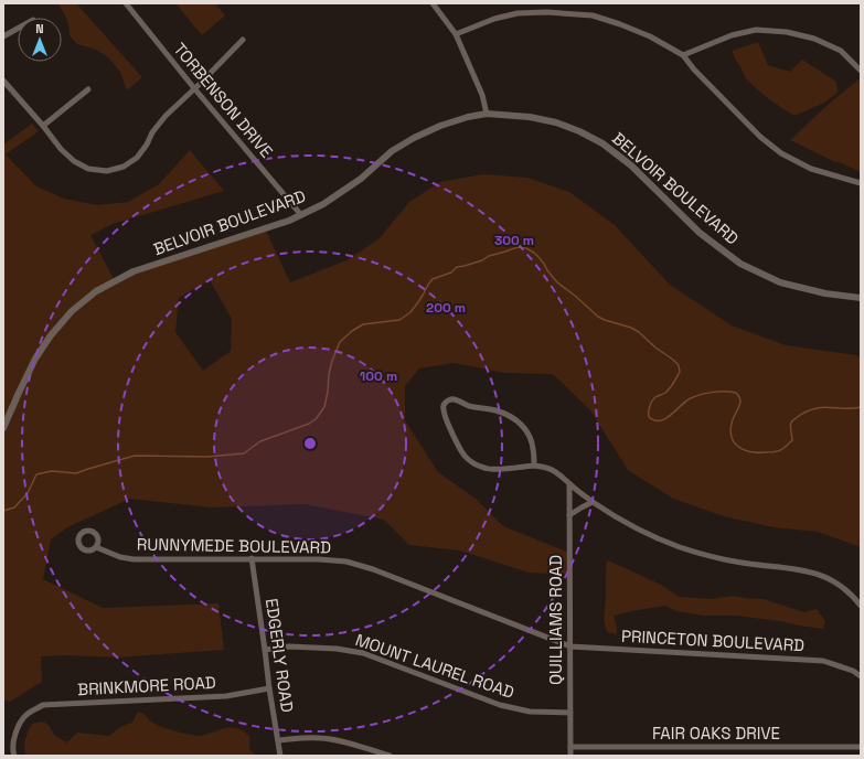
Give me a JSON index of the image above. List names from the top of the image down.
{
  "streets": {
    "street": [
      "TORBENSON DRIVE",
      "BELVOIR BOULEVARD",
      "RUNNYMEDE BOULEVARD",
      "QUILLIAMS ROAD",
      "PRINCETON BOULEVARD",
      "EDGERLY ROAD",
      "MOUNT LAUREL ROAD",
      "BRINKMORE ROAD",
      "FAIR OAKS DRIVE"
    ]
  },
  "crossings": [
    ["TORBENSON DRIVE", "BELVOIR BOULEVARD"],
    ["RUNNYMEDE BOULEVARD", "QUILLIAMS ROAD"],
    ["RUNNYMEDE BOULEVARD", "PRINCETON BOULEVARD"],
    ["RUNNYMEDE BOULEVARD", "EDGERLY ROAD"],
    ["QUILLIAMS ROAD", "PRINCETON BOULEVARD"],
    ["QUILLIAMS ROAD", "MOUNT LAUREL ROAD"],
    ["QUILLIAMS ROAD", "FAIR OAKS DRIVE"],
    ["EDGERLY ROAD", "MOUNT LAUREL ROAD"],
    ["EDGERLY ROAD", "BRINKMORE ROAD"]
  ],
  "north": "top",
  "rings": ["300 m", "200 m", "100 m"]
}
